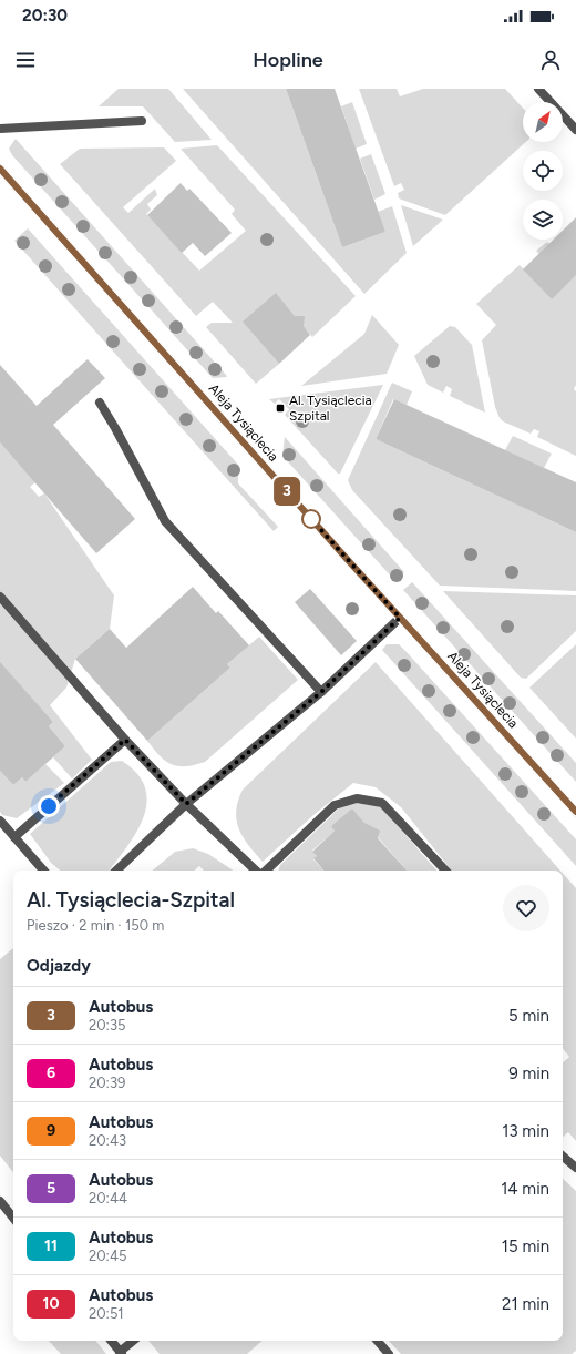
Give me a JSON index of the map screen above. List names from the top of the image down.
{
  "streets": {
    "street": ["Aleja Tysiąclecia"]
  },
  "places": {
    "transit": ["Al. Tysiąclecia Szpital"]
  },
  "lines": ["bus line 3"],
  "north": "top right",
  "page": {
    "status": "20:30",
    "header": "Hopline",
    "on_map": "3",
    "heading": [
      ["Al. Tysiąclecia-Szpital", "Pieszo · 2 min · 150 m"],
      "Odjazdy"
    ],
    "list": [
      {
        "mark": "3",
        "name": "Autobus",
        "note": "20:35",
        "value": "5 min"
      },
      {
        "mark": "6",
        "name": "Autobus",
        "note": "20:39",
        "value": "9 min"
      },
      {
        "mark": "9",
        "name": "Autobus",
        "note": "20:43",
        "value": "13 min"
      },
      {
        "mark": "5",
        "name": "Autobus",
        "note": "20:44",
        "value": "14 min"
      },
      {
        "mark": "11",
        "name": "Autobus",
        "note": "20:45",
        "value": "15 min"
      },
      {
        "mark": "10",
        "name": "Autobus",
        "note": "20:51",
        "value": "21 min"
      }
    ]
  }
}
